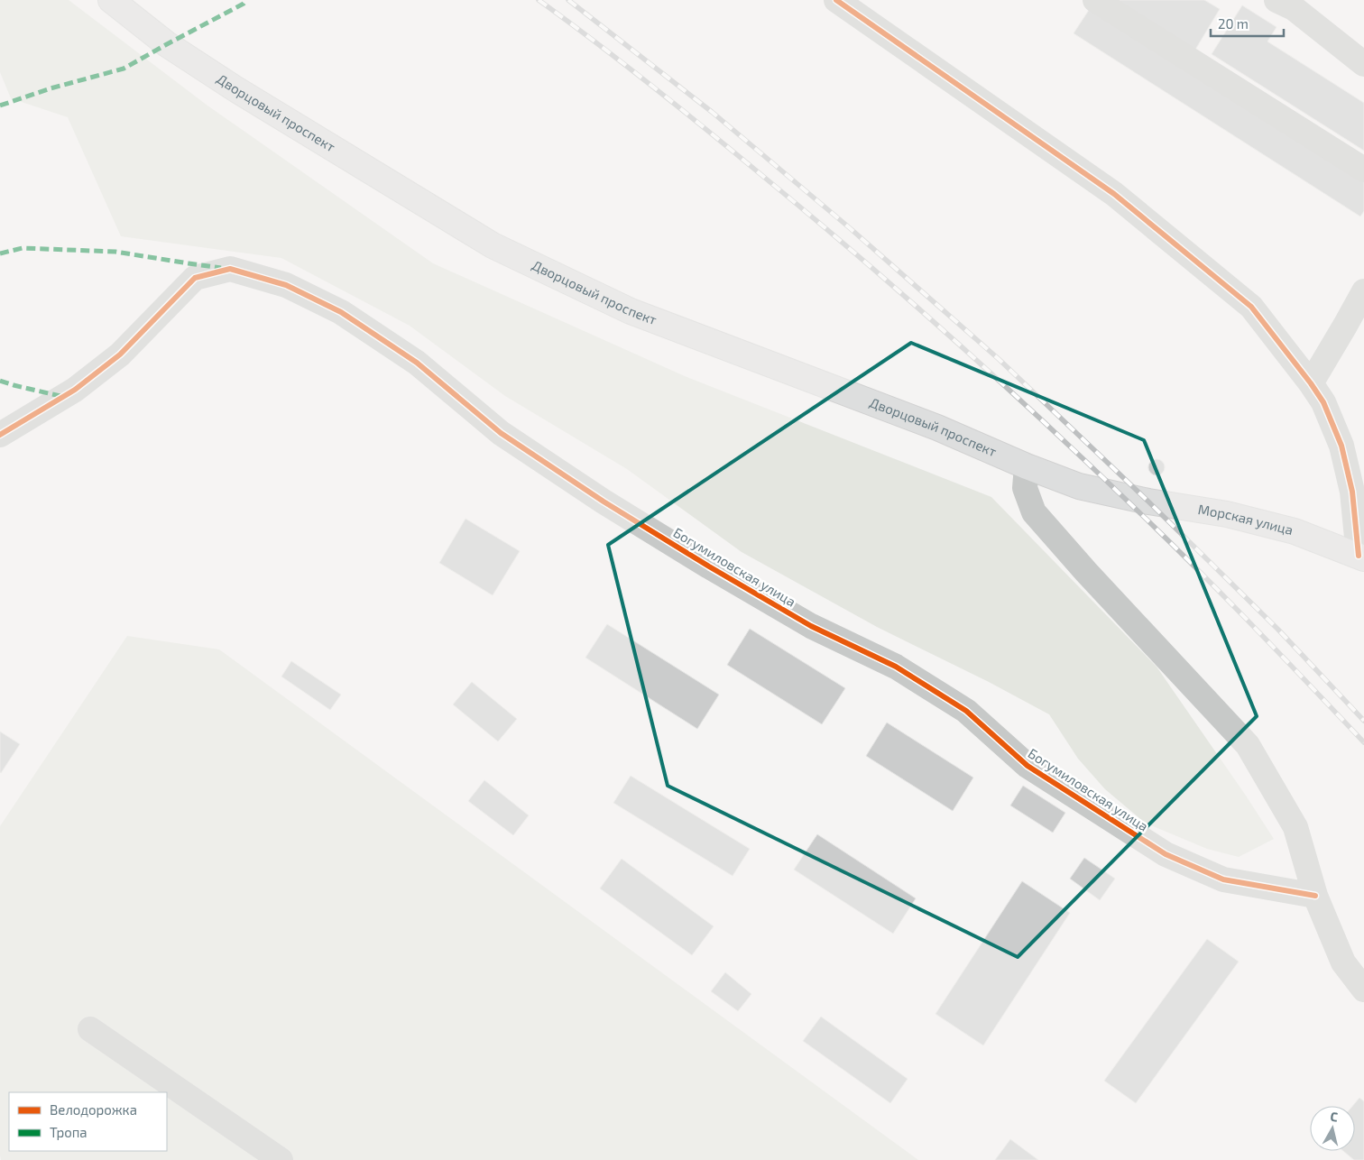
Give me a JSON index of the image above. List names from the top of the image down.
{
  "streets": {
    "main road": ["Дворцовый проспект", "Морская улица"],
    "street": ["Богумиловская улица"]
  },
  "crossings": [
    ["Дворцовый проспект", "Морская улица"]
  ],
  "legend": ["Велодорожка", "Тропа"],
  "scale_bar": "20 m",
  "north": "top"
}
